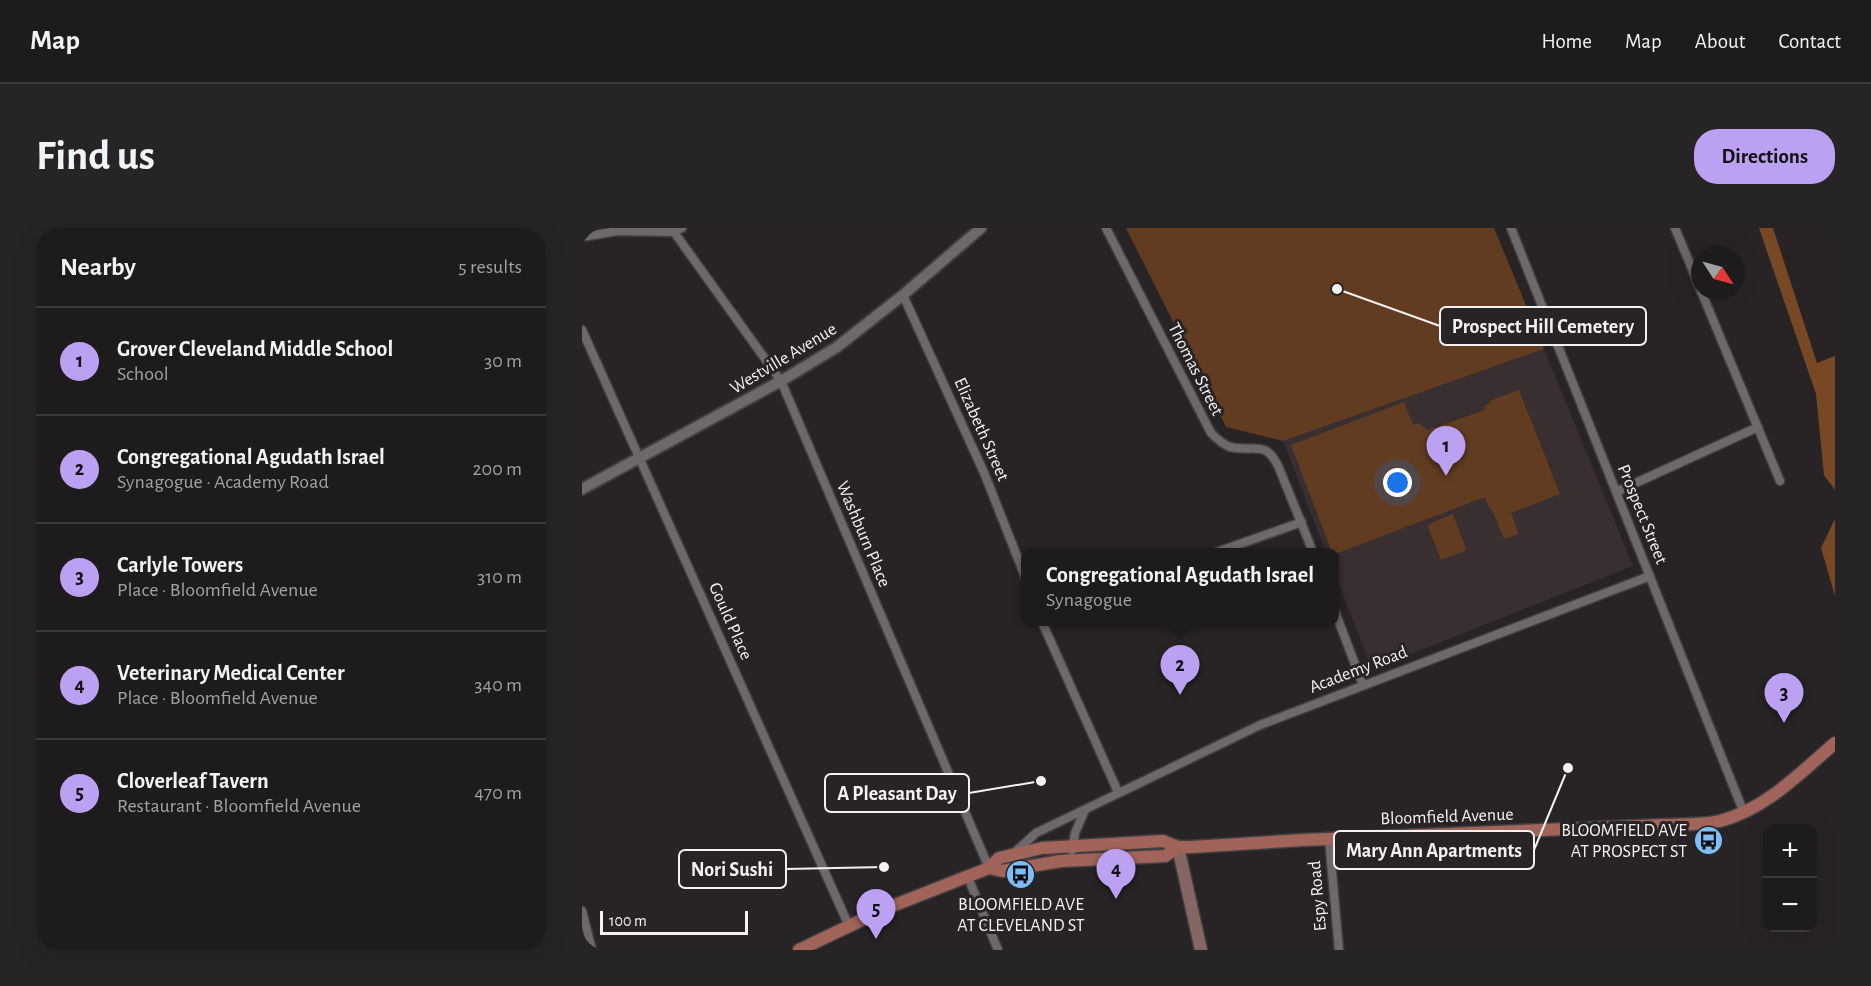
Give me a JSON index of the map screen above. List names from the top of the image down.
{
  "streets": {
    "main road": ["Bloomfield Avenue"],
    "street": [
      "Westville Avenue",
      "Thomas Street",
      "Elizabeth Street",
      "Prospect Street",
      "Washburn Place",
      "Gould Place",
      "Academy Road",
      "Espy Road"
    ]
  },
  "crossings": [
    ["Westville Avenue", "Elizabeth Street"],
    ["Westville Avenue", "Washburn Place"],
    ["Westville Avenue", "Gould Place"],
    ["Prospect Street", "Academy Road"],
    ["Prospect Street", "Bloomfield Avenue"],
    ["Washburn Place", "Bloomfield Avenue"],
    ["Gould Place", "Bloomfield Avenue"],
    ["Academy Road", "Bloomfield Avenue"],
    ["Bloomfield Avenue", "Espy Road"]
  ],
  "places": {
    "other": [
      "Prospect Hill Cemetery",
      "Mary Ann Apartments",
      "A Pleasant Day",
      "Nori Sushi"
    ],
    "bus stop": ["BLOOMFIELD AVE AT PROSPECT ST", "BLOOMFIELD AVE AT CLEVELAND ST"]
  },
  "scale_bar": "100 m",
  "north": "bottom right",
  "page": {
    "header": "Map",
    "nav": [
      "Home",
      "Map",
      "About",
      "Contact"
    ],
    "buttons": "Directions",
    "title": "Find us",
    "heading": ["Nearby", "5 results"],
    "list": [
      {
        "mark": "1",
        "name": "Grover Cleveland Middle School",
        "note": "School",
        "value": "30 m"
      },
      {
        "mark": "2",
        "name": "Congregational Agudath Israel",
        "note": "Synagogue · Academy Road",
        "value": "200 m"
      },
      {
        "mark": "3",
        "name": "Carlyle Towers",
        "note": "Place · Bloomfield Avenue",
        "value": "310 m"
      },
      {
        "mark": "4",
        "name": "Veterinary Medical Center",
        "note": "Place · Bloomfield Avenue",
        "value": "340 m"
      },
      {
        "mark": "5",
        "name": "Cloverleaf Tavern",
        "note": "Restaurant · Bloomfield Avenue",
        "value": "470 m"
      }
    ],
    "pins": [
      "1",
      "2",
      "3",
      "4",
      "5"
    ],
    "popup": ["Congregational Agudath Israel", "Synagogue"],
    "map_buttons": ["+", "−"],
    "scale": "100 m"
  }
}
